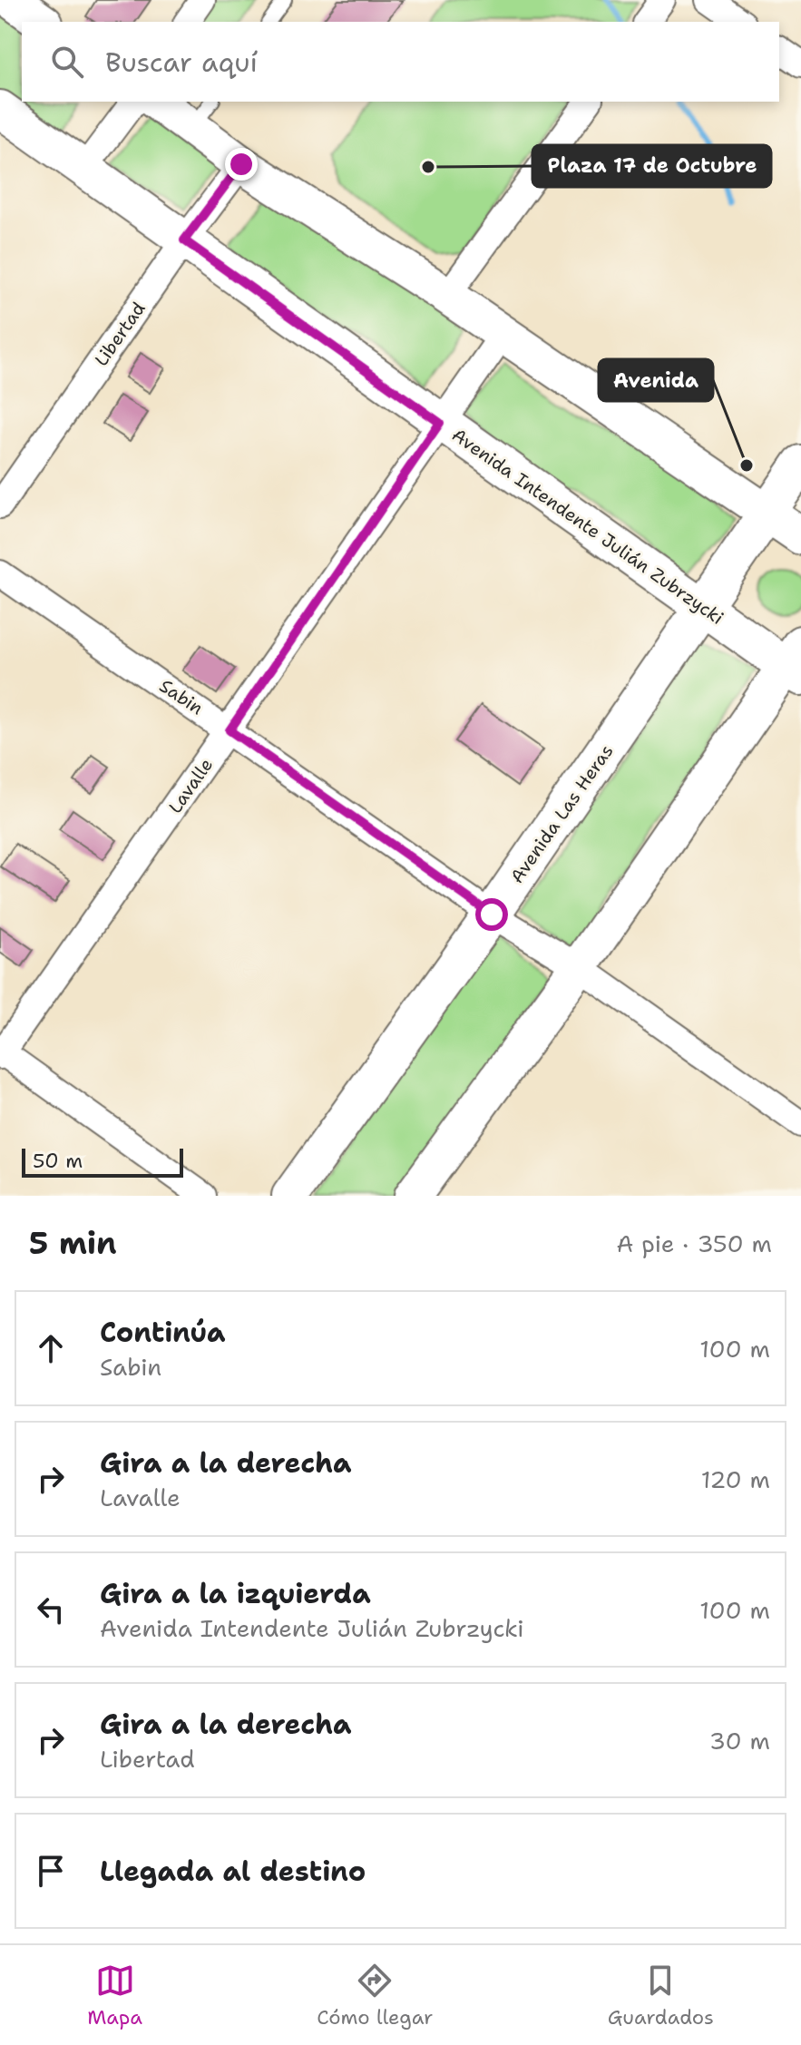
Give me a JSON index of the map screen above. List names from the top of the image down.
{
  "streets": {
    "main road": ["Avenida Intendente Julián Zubrzycki", "Avenida Las Heras"],
    "street": ["Libertad", "Sabin", "Lavalle"]
  },
  "crossings": [
    ["Libertad", "Avenida Intendente Julián Zubrzycki"],
    ["Avenida Intendente Julián Zubrzycki", "Lavalle"],
    ["Avenida Intendente Julián Zubrzycki", "Avenida Las Heras"],
    ["Sabin", "Lavalle"],
    ["Sabin", "Avenida Las Heras"]
  ],
  "places": ["Plaza 17 de Octubre", "Avenida"],
  "scale_bar": "50 m",
  "page": {
    "search": "Buscar aquí",
    "scale": "50 m",
    "heading": ["5 min", "A pie · 350 m"],
    "list": [
      ["Continúa", "Sabin", "100 m"],
      ["Gira a la derecha", "Lavalle", "120 m"],
      ["Gira a la izquierda", "Avenida Intendente Julián Zubrzycki", "100 m"],
      ["Gira a la derecha", "Libertad", "30 m"],
      "Llegada al destino"
    ],
    "nav": ["Mapa", "Cómo llegar", "Guardados"]
  }
}
